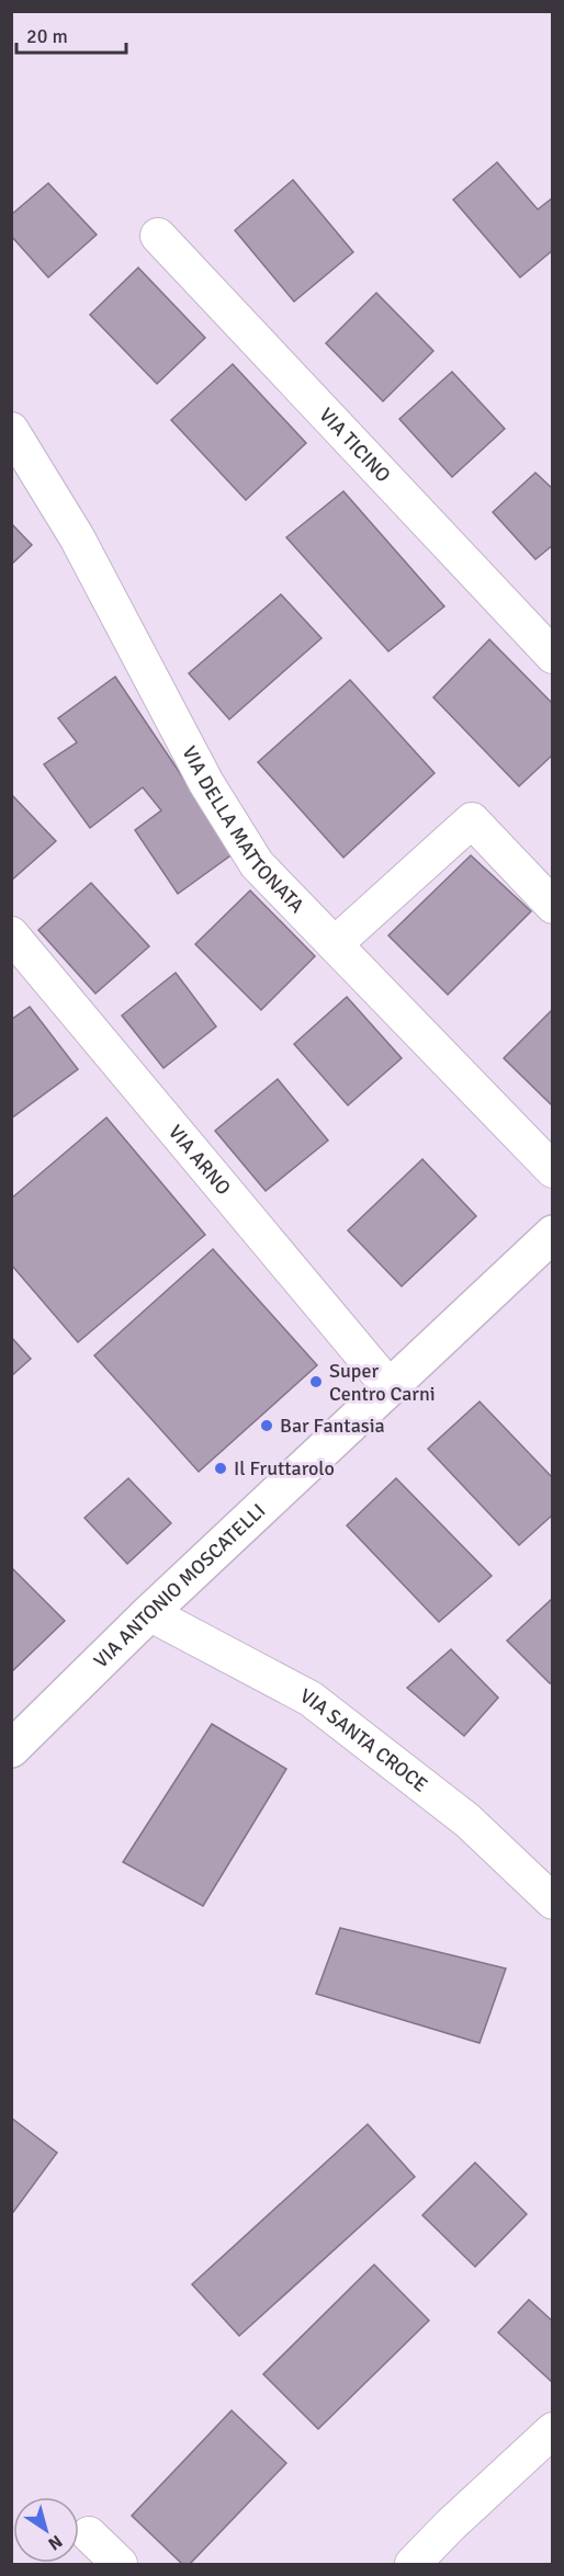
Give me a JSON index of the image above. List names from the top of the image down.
{
  "streets": {
    "street": [
      "VIA TICINO",
      "VIA DELLA MATTONATA",
      "VIA ARNO",
      "VIA ANTONIO MOSCATELLI",
      "VIA SANTA CROCE"
    ]
  },
  "crossings": [
    ["VIA ARNO", "VIA ANTONIO MOSCATELLI"],
    ["VIA ANTONIO MOSCATELLI", "VIA SANTA CROCE"]
  ],
  "places": ["Super Centro Carni", "Bar Fantasia", "Il Fruttarolo"],
  "scale_bar": "20 m",
  "north": "bottom right"
}
